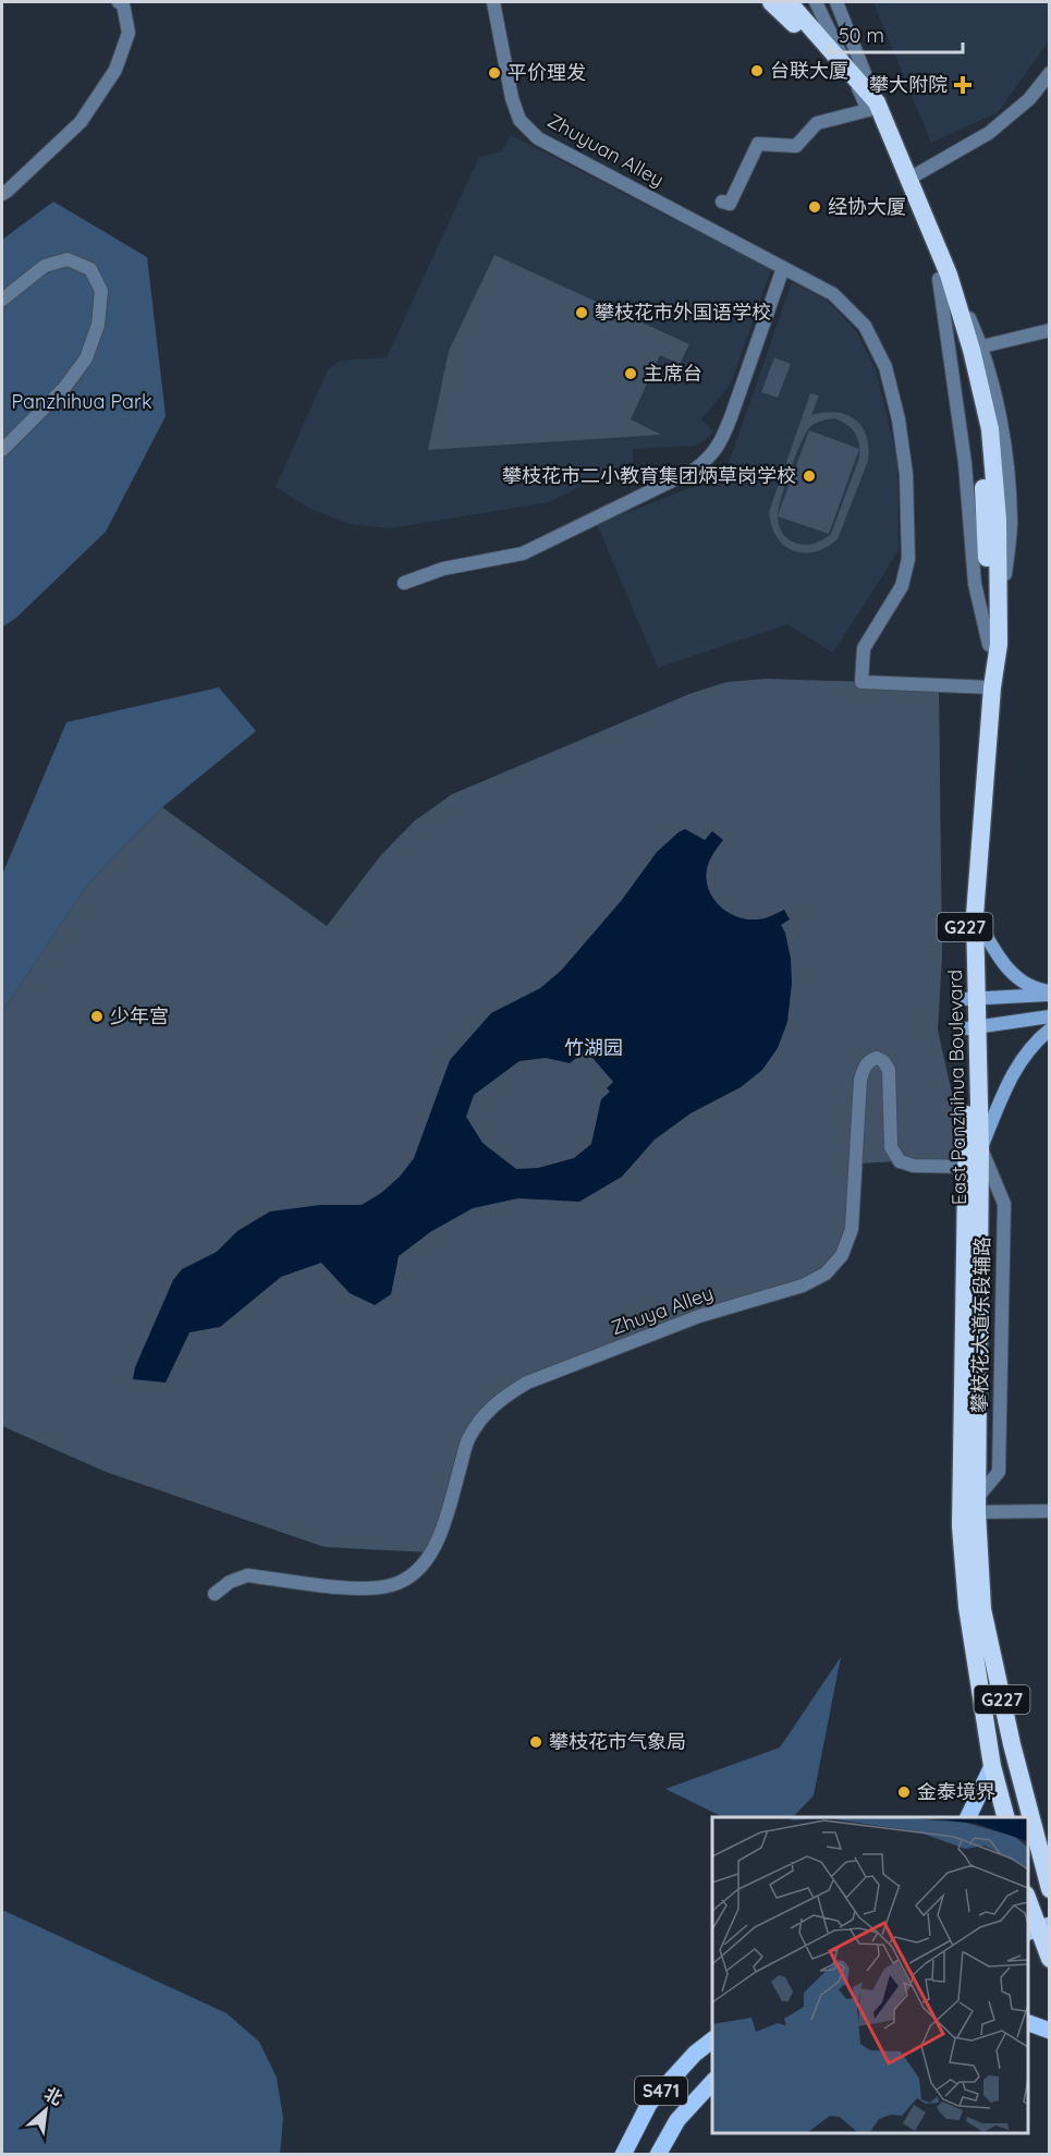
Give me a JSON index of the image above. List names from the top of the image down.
{
  "streets": {
    "highway": ["G227", "East Panzhihua Boulevard"],
    "main road": ["S471"],
    "street": ["Zhuyuan Alley", "Zhuya Alley"]
  },
  "crossings": [
    ["Zhuyuan Alley", "East Panzhihua Boulevard"],
    ["G227", "East Panzhihua Boulevard"],
    ["East Panzhihua Boulevard", "Zhuya Alley"]
  ],
  "parks": ["Panzhihua Park", "竹湖园"],
  "places": {
    "other": [
      "台联大厦",
      "平价理发",
      "经协大厦",
      "攀枝花市外国语学校",
      "主席台",
      "攀枝花市二小教育集团炳草岗学校",
      "少年宫",
      "攀枝花市气象局",
      "金泰境界"
    ],
    "health": ["攀大附院"]
  },
  "scale_bar": "50 m",
  "north": "top right"
}
